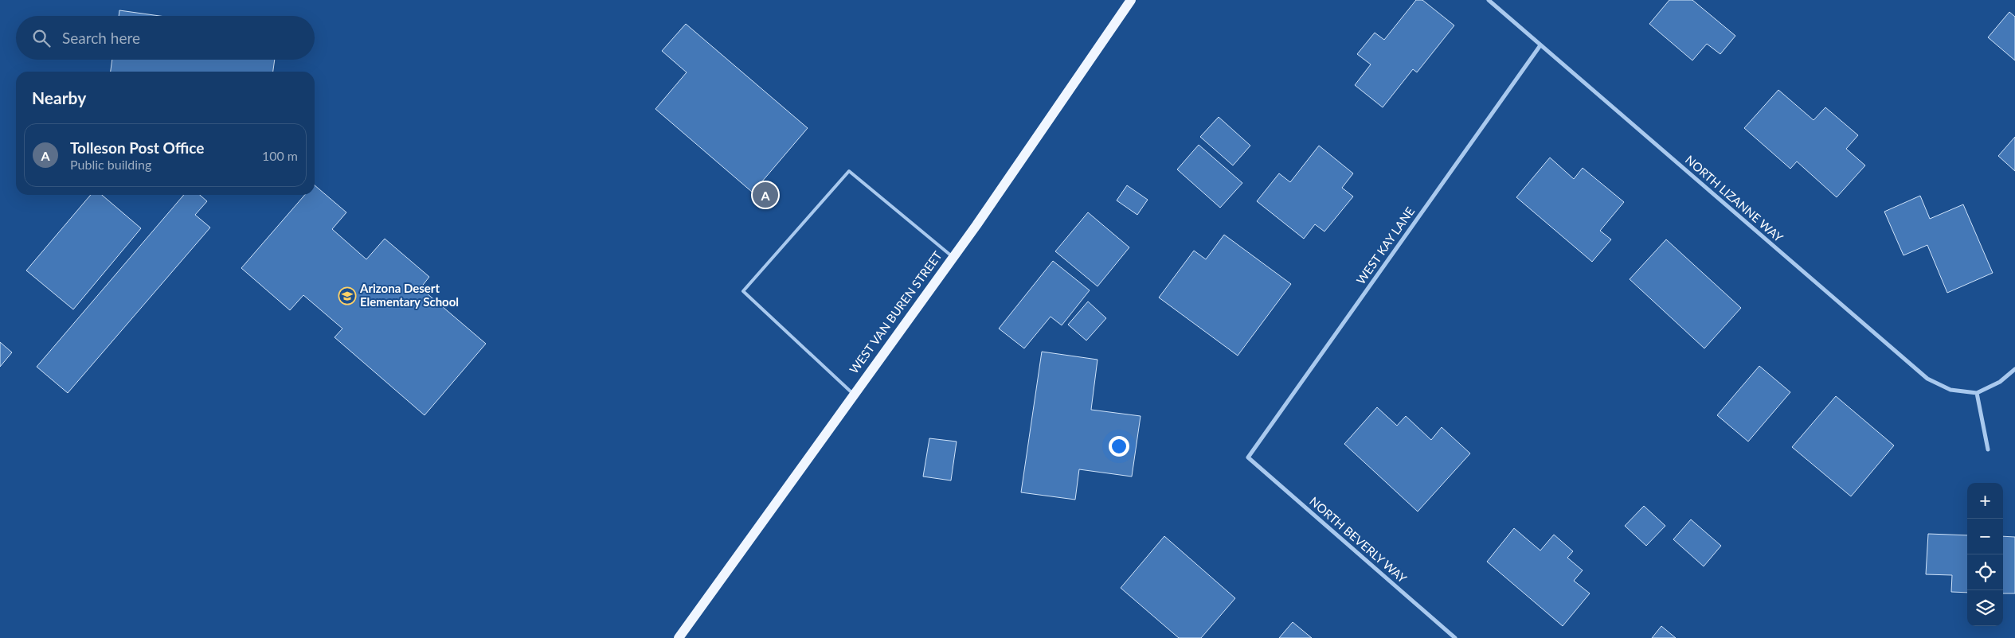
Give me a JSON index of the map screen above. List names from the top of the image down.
{
  "streets": {
    "main road": ["WEST VAN BUREN STREET"],
    "street": ["NORTH LIZANNE WAY", "WEST KAY LANE", "NORTH BEVERLY WAY"]
  },
  "crossings": [
    ["NORTH LIZANNE WAY", "WEST KAY LANE"],
    ["WEST KAY LANE", "NORTH BEVERLY WAY"]
  ],
  "places": {
    "school or university": ["Arizona Desert Elementary School"]
  },
  "page": {
    "search": "Search here",
    "heading": "Nearby",
    "list": [
      {
        "mark": "A",
        "name": "Tolleson Post Office",
        "note": "Public building",
        "value": "100 m"
      }
    ],
    "pins": "A",
    "map_buttons": ["+", "−"]
  }
}
